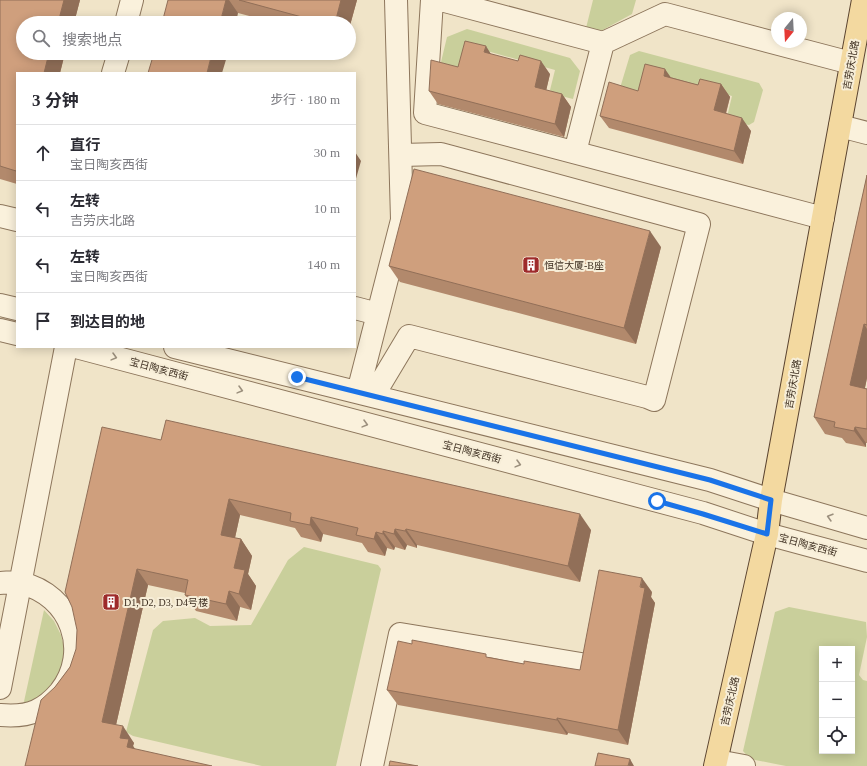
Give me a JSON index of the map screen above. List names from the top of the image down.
{
  "streets": {
    "main road": ["吉劳庆北路"],
    "street": ["宝日陶亥西街"]
  },
  "crossings": [
    ["吉劳庆北路", "宝日陶亥西街"]
  ],
  "places": {
    "building": ["恒信大厦-B座", "D1, D2, D3, D4号楼"]
  },
  "north": "bottom",
  "page": {
    "search": "搜索地点",
    "heading": ["3 分钟", "步行 · 180 m"],
    "list": [
      ["直行", "宝日陶亥西街", "30 m"],
      ["左转", "吉劳庆北路", "10 m"],
      ["左转", "宝日陶亥西街", "140 m"],
      "到达目的地"
    ],
    "map_buttons": ["+", "−"]
  }
}
